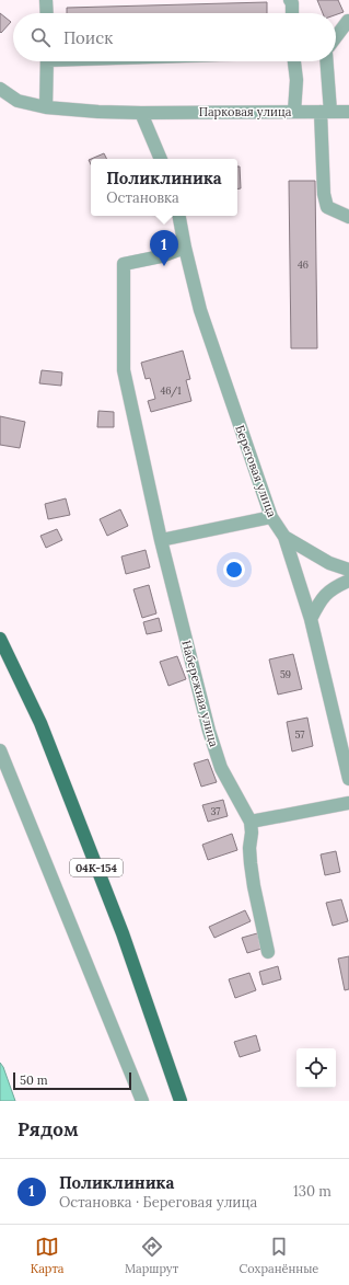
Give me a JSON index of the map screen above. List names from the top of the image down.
{
  "streets": {
    "main road": ["04К-154"],
    "street": ["Парковая улица", "Береговая улица", "Набережная улица"]
  },
  "crossings": [
    ["Береговая улица", "Набережная улица"]
  ],
  "house_numbers": [
    "46",
    "46/1",
    "59",
    "57",
    "37"
  ],
  "scale_bar": "50 m",
  "page": {
    "search": "Поиск",
    "popup": ["Поликлиника", "Остановка"],
    "pins": "1",
    "scale": "50 m",
    "heading": "Рядом",
    "list": [
      {
        "mark": "1",
        "name": "Поликлиника",
        "note": "Остановка · Береговая улица",
        "value": "130 m"
      }
    ],
    "nav": ["Карта", "Маршрут", "Сохранённые"]
  }
}
